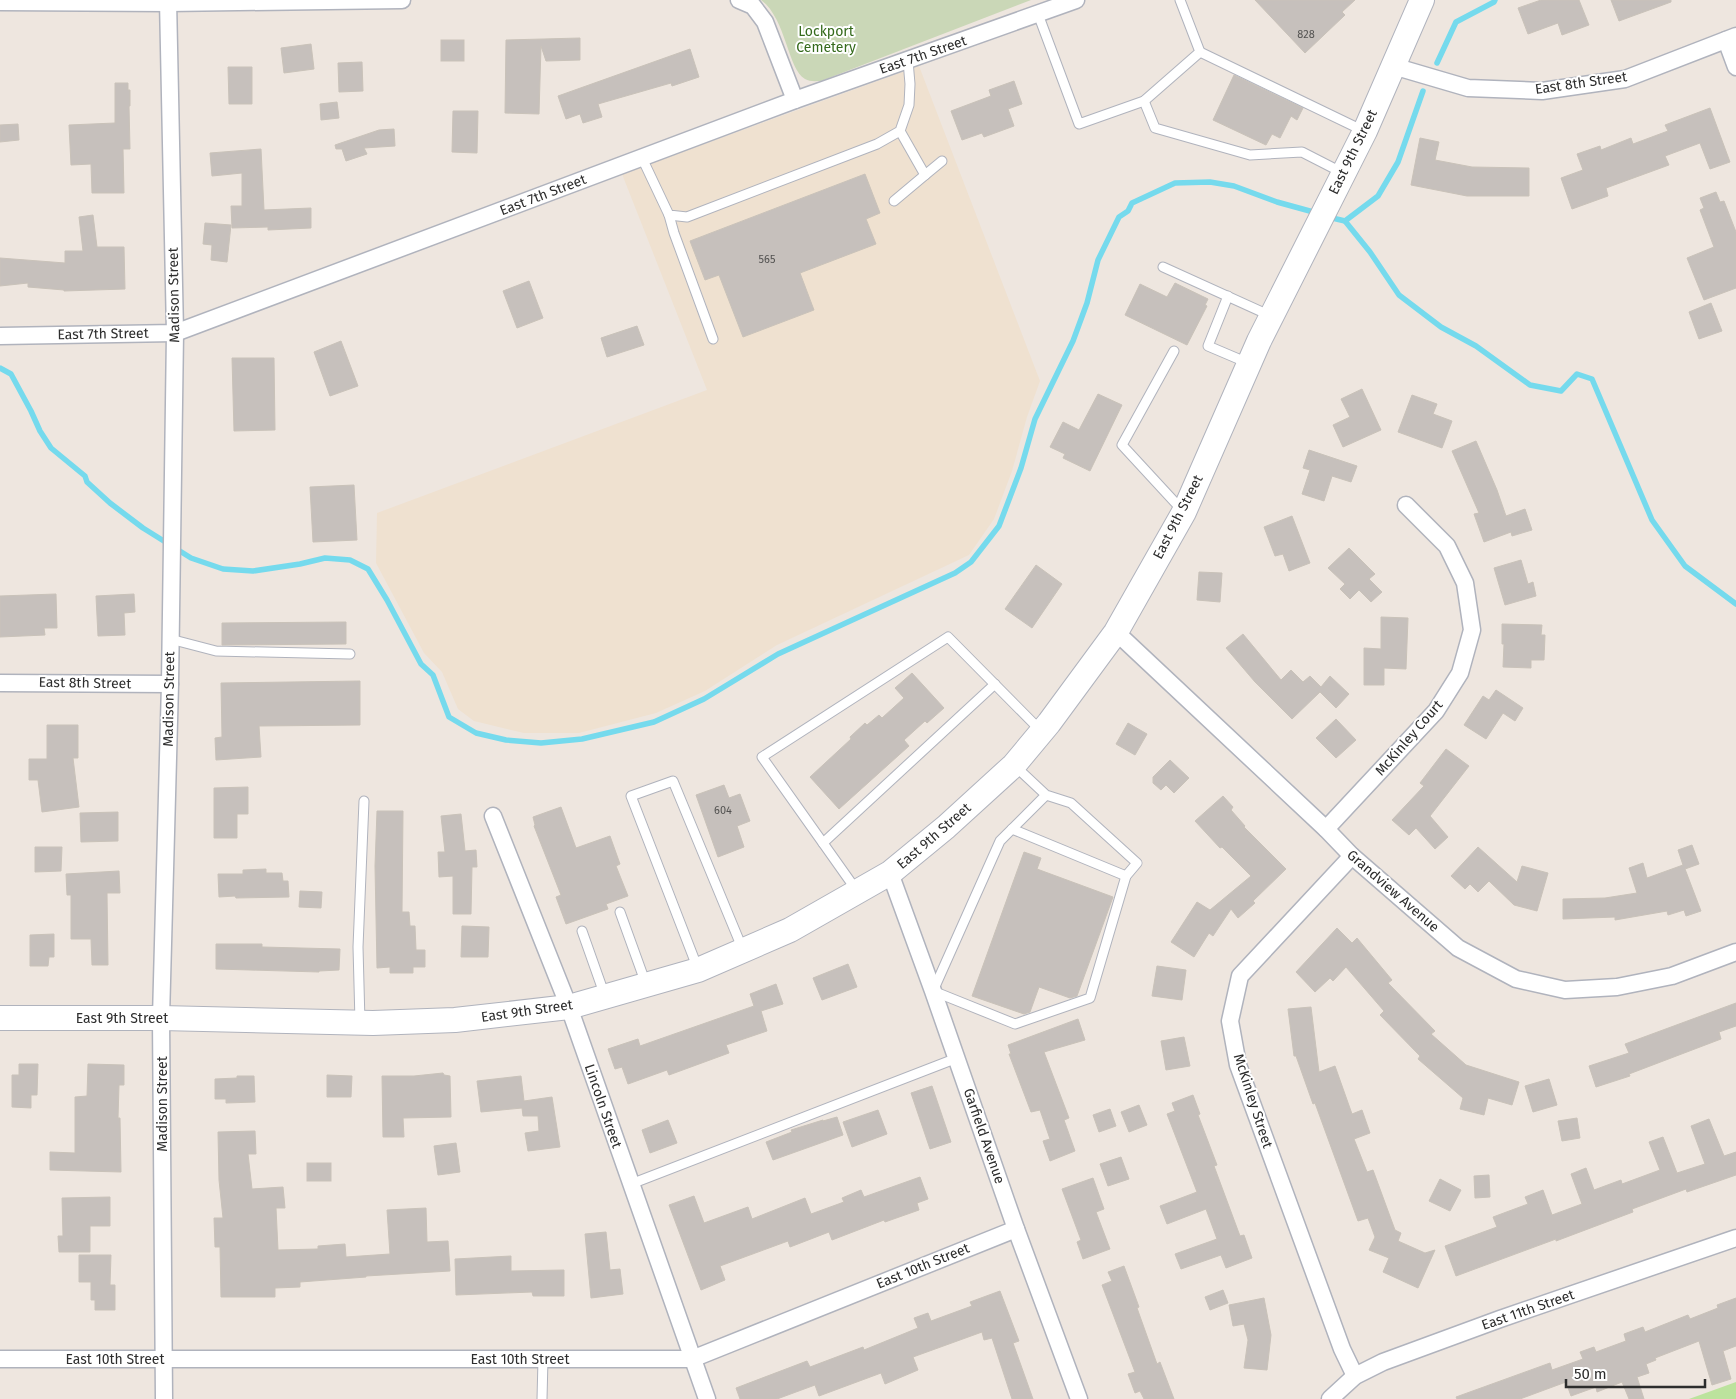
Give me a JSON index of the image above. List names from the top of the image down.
{
  "streets": {
    "main road": ["East 9th Street"],
    "street": [
      "East 7th Street",
      "East 8th Street",
      "Madison Street",
      "McKinley Court",
      "Grandview Avenue",
      "McKinley Street",
      "Lincoln Street",
      "Garfield Avenue",
      "East 10th Street",
      "East 11th Street"
    ]
  },
  "crossings": [
    ["East 7th Street", "Madison Street"],
    ["East 8th Street", "East 9th Street"],
    ["East 8th Street", "Madison Street"],
    ["East 9th Street", "Madison Street"],
    ["East 9th Street", "Grandview Avenue"],
    ["East 9th Street", "Lincoln Street"],
    ["East 9th Street", "Garfield Avenue"],
    ["Madison Street", "East 10th Street"],
    ["McKinley Court", "Grandview Avenue"],
    ["Grandview Avenue", "McKinley Street"],
    ["McKinley Street", "East 11th Street"],
    ["Lincoln Street", "East 10th Street"],
    ["Garfield Avenue", "East 10th Street"]
  ],
  "parks": ["Lockport Cemetery"],
  "house_numbers": ["828", "565", "604"],
  "scale_bar": "50 m"
}
